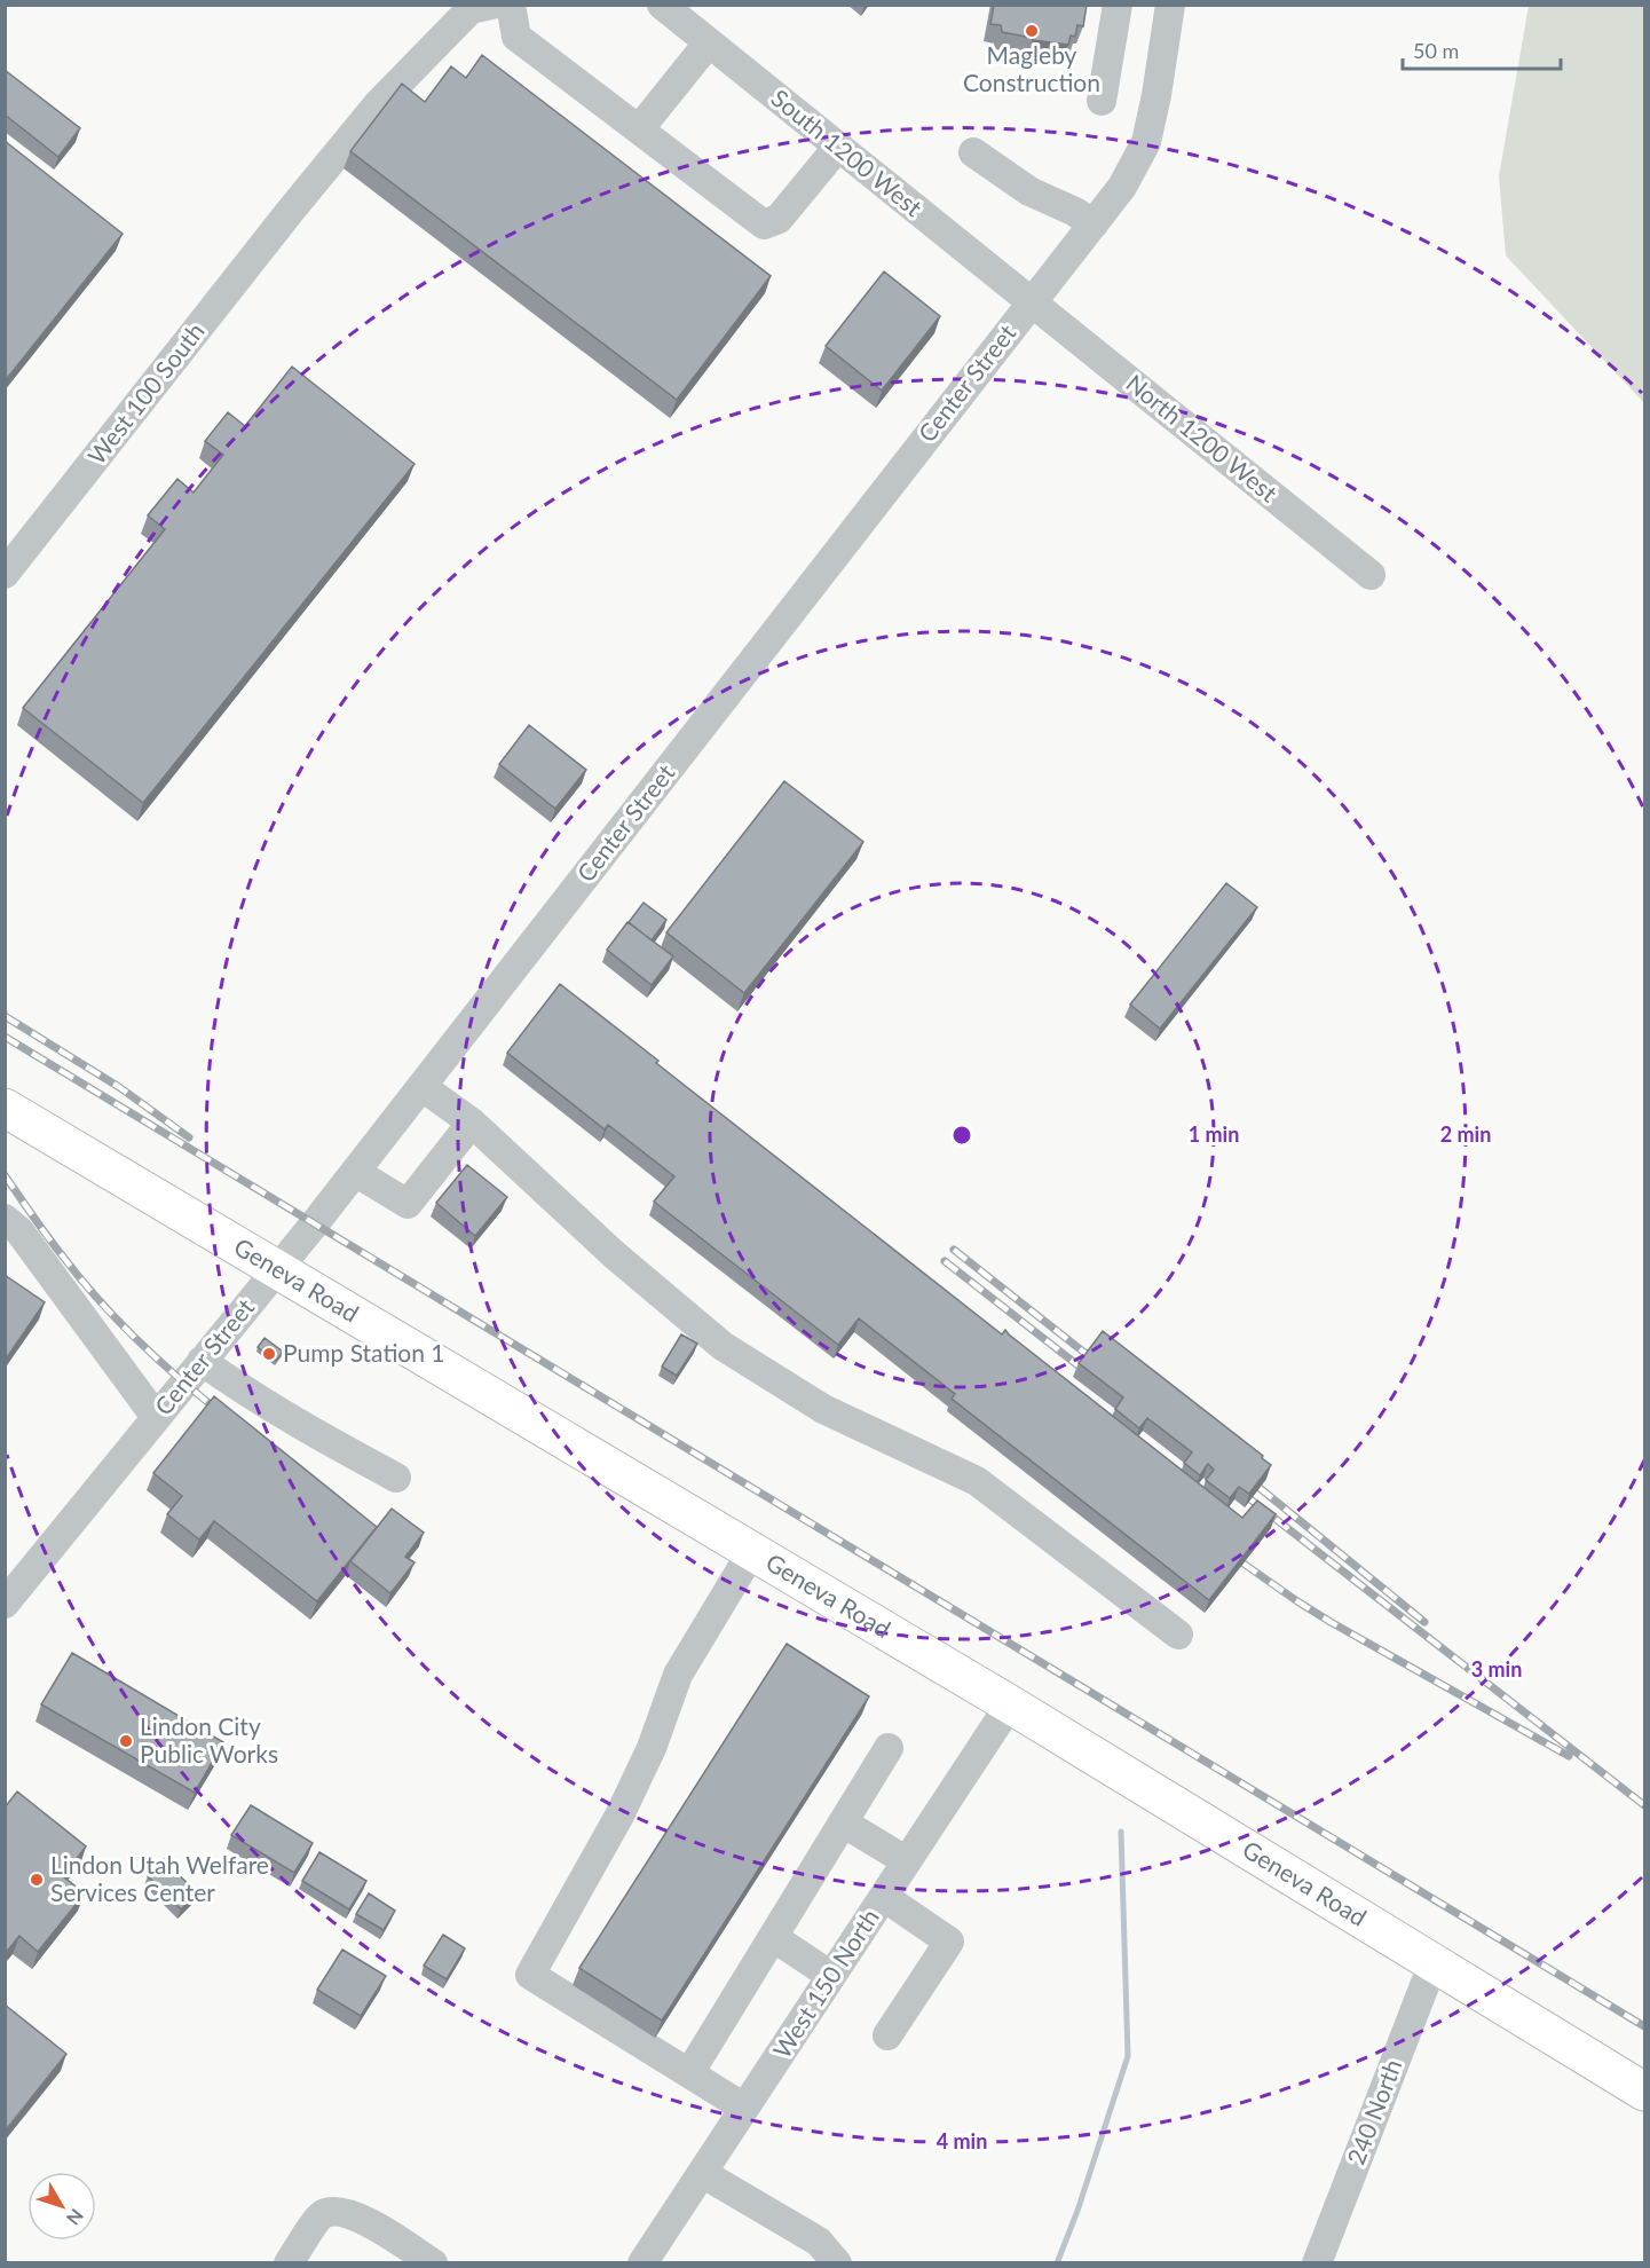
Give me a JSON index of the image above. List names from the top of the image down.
{
  "streets": {
    "main road": ["Geneva Road"],
    "street": [
      "South 1200 West",
      "Center Street",
      "West 100 South",
      "North 1200 West",
      "West 150 North",
      "240 North"
    ]
  },
  "crossings": [
    ["South 1200 West", "Center Street"],
    ["South 1200 West", "North 1200 West"],
    ["Center Street", "North 1200 West"],
    ["Center Street", "Geneva Road"],
    ["Geneva Road", "West 150 North"],
    ["Geneva Road", "240 North"]
  ],
  "places": [
    "Magleby Construction",
    "Pump Station 1",
    "Lindon City Public Works",
    "Lindon Utah Welfare Services Center"
  ],
  "scale_bar": "50 m",
  "north": "bottom right",
  "rings": [
    "1 min",
    "2 min",
    "3 min",
    "4 min"
  ]
}
